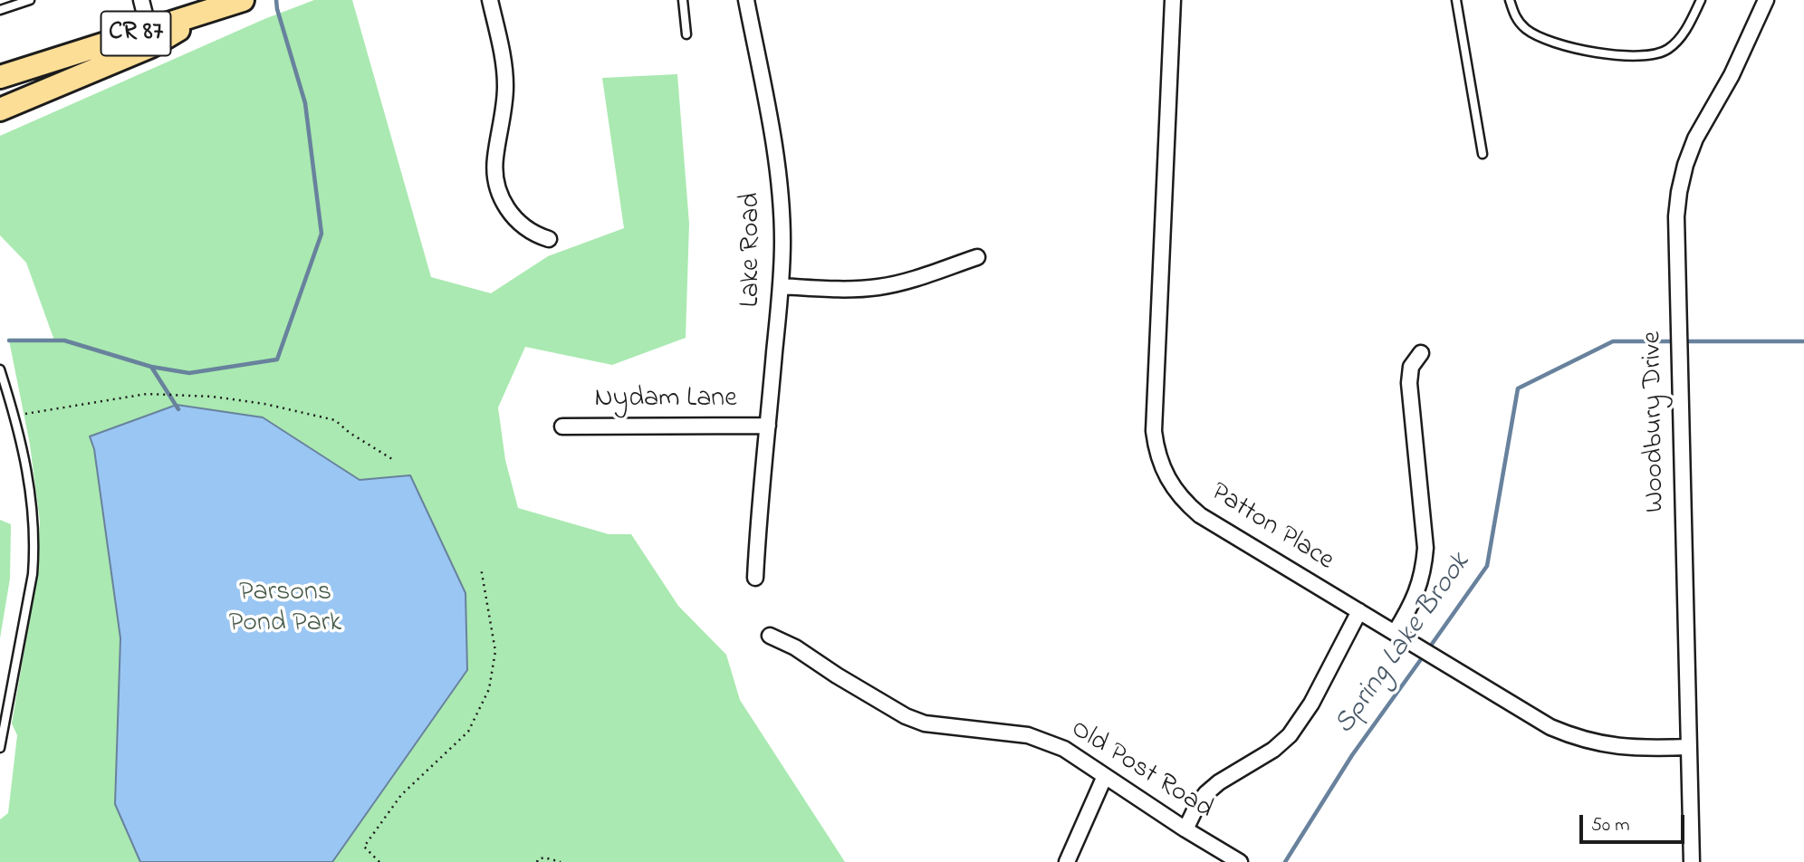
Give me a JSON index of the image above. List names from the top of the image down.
{
  "streets": {
    "main road": ["CR 87"],
    "street": [
      "Lake Road",
      "Nydam Lane",
      "Woodbury Drive",
      "Patton Place",
      "Old Post Road"
    ]
  },
  "crossings": [
    ["Lake Road", "Nydam Lane"],
    ["Woodbury Drive", "Patton Place"]
  ],
  "water": ["Spring Lake Brook"],
  "parks": ["Parsons Pond Park"],
  "scale_bar": "50 m"
}
